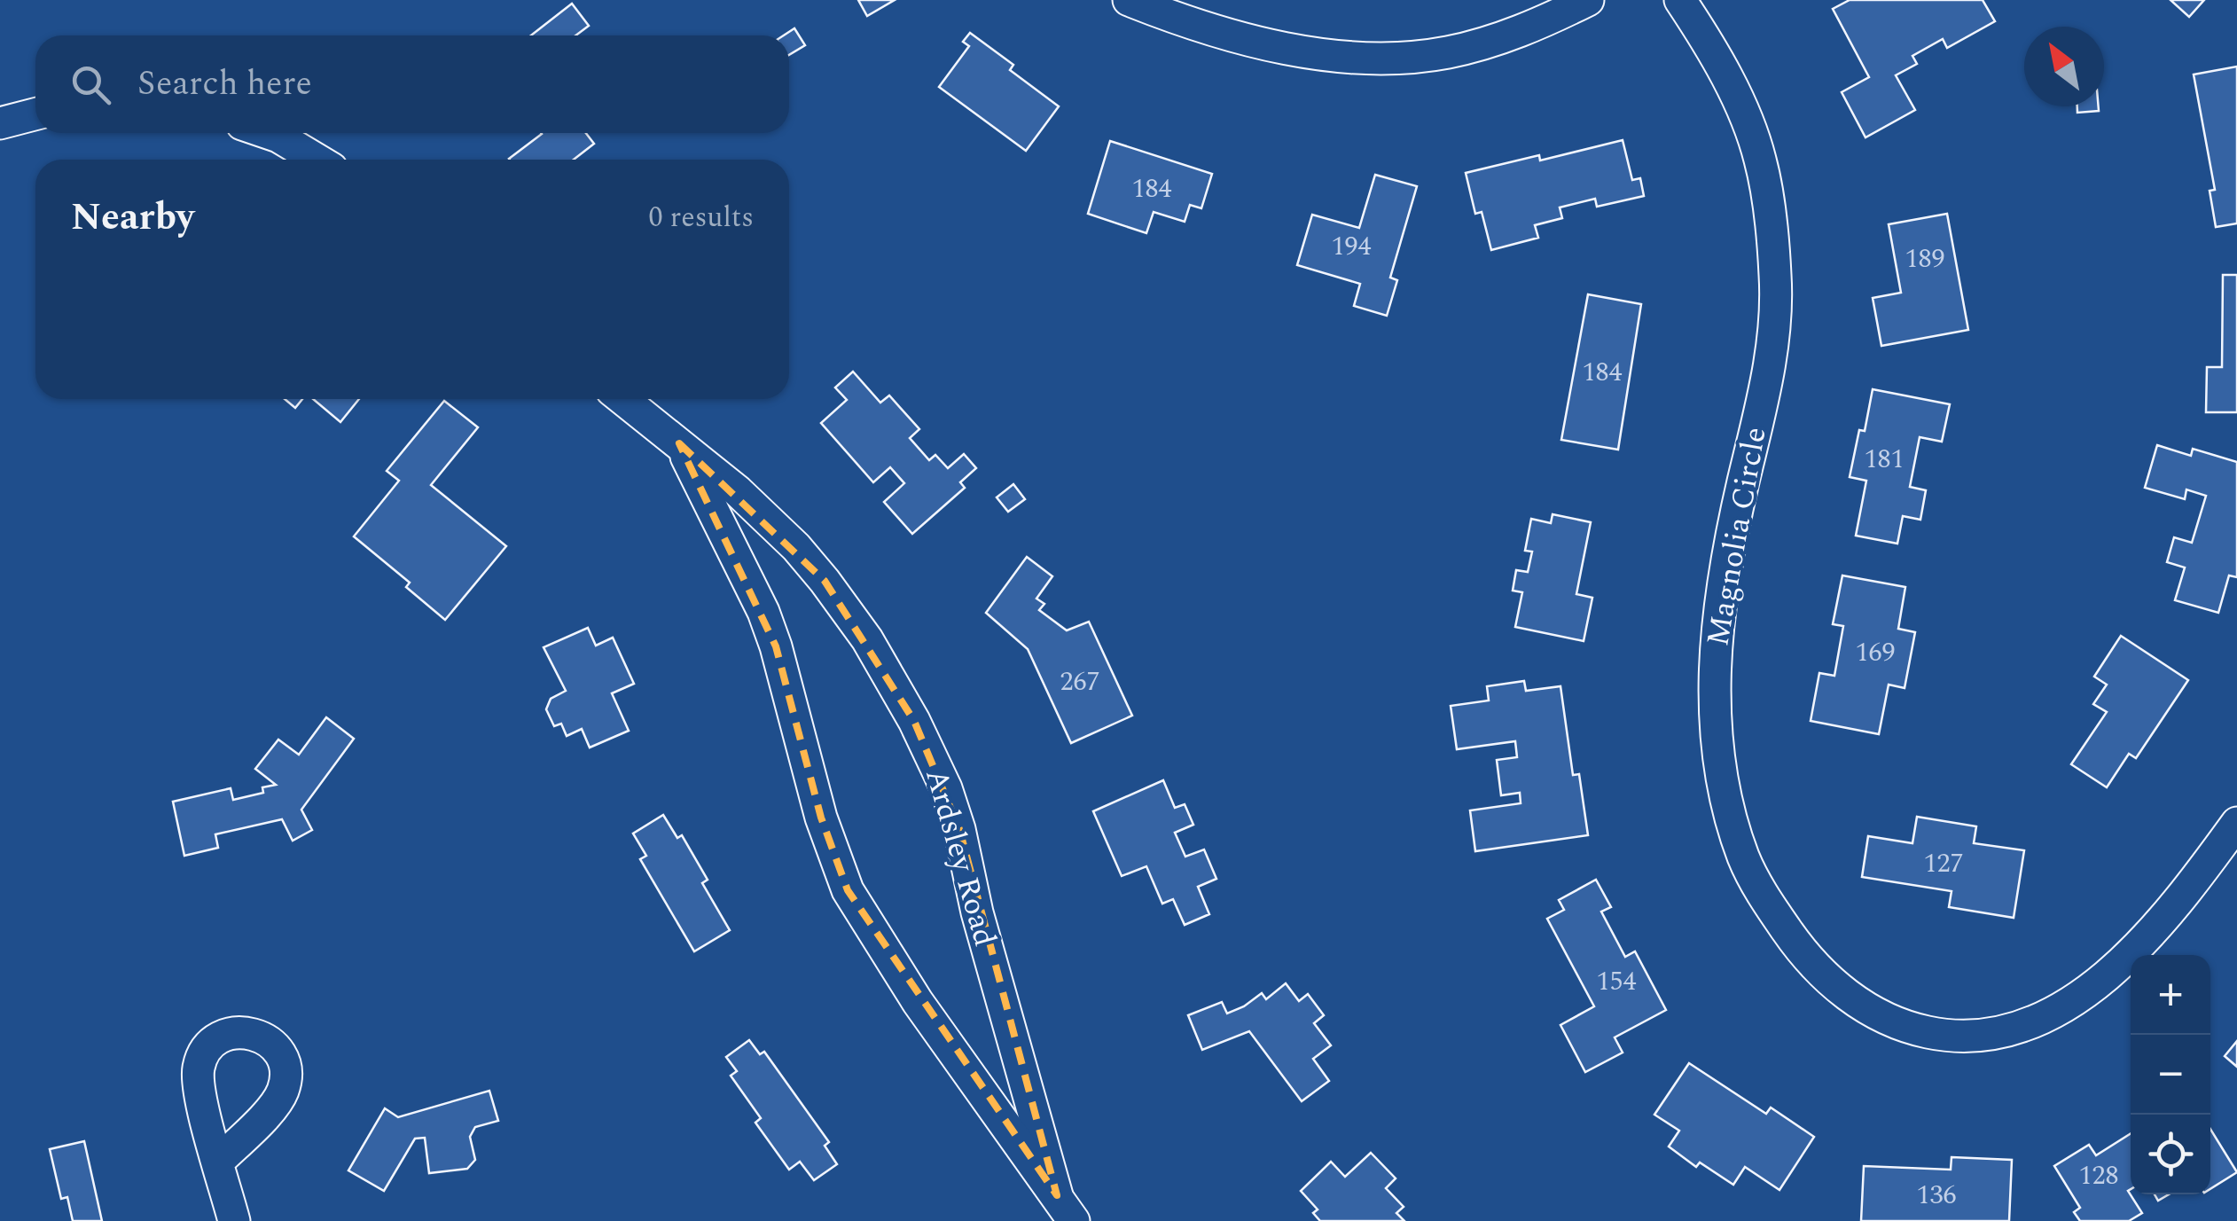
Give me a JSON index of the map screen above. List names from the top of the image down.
{
  "streets": {
    "street": ["Magnolia Circle", "Ardsley Road"]
  },
  "house_numbers": [
    "184",
    "194",
    "189",
    "184",
    "181",
    "169",
    "267",
    "127",
    "154",
    "128",
    "136"
  ],
  "north": "top left",
  "page": {
    "search": "Search here",
    "heading": ["Nearby", "0 results"],
    "map_buttons": ["+", "−"]
  }
}
